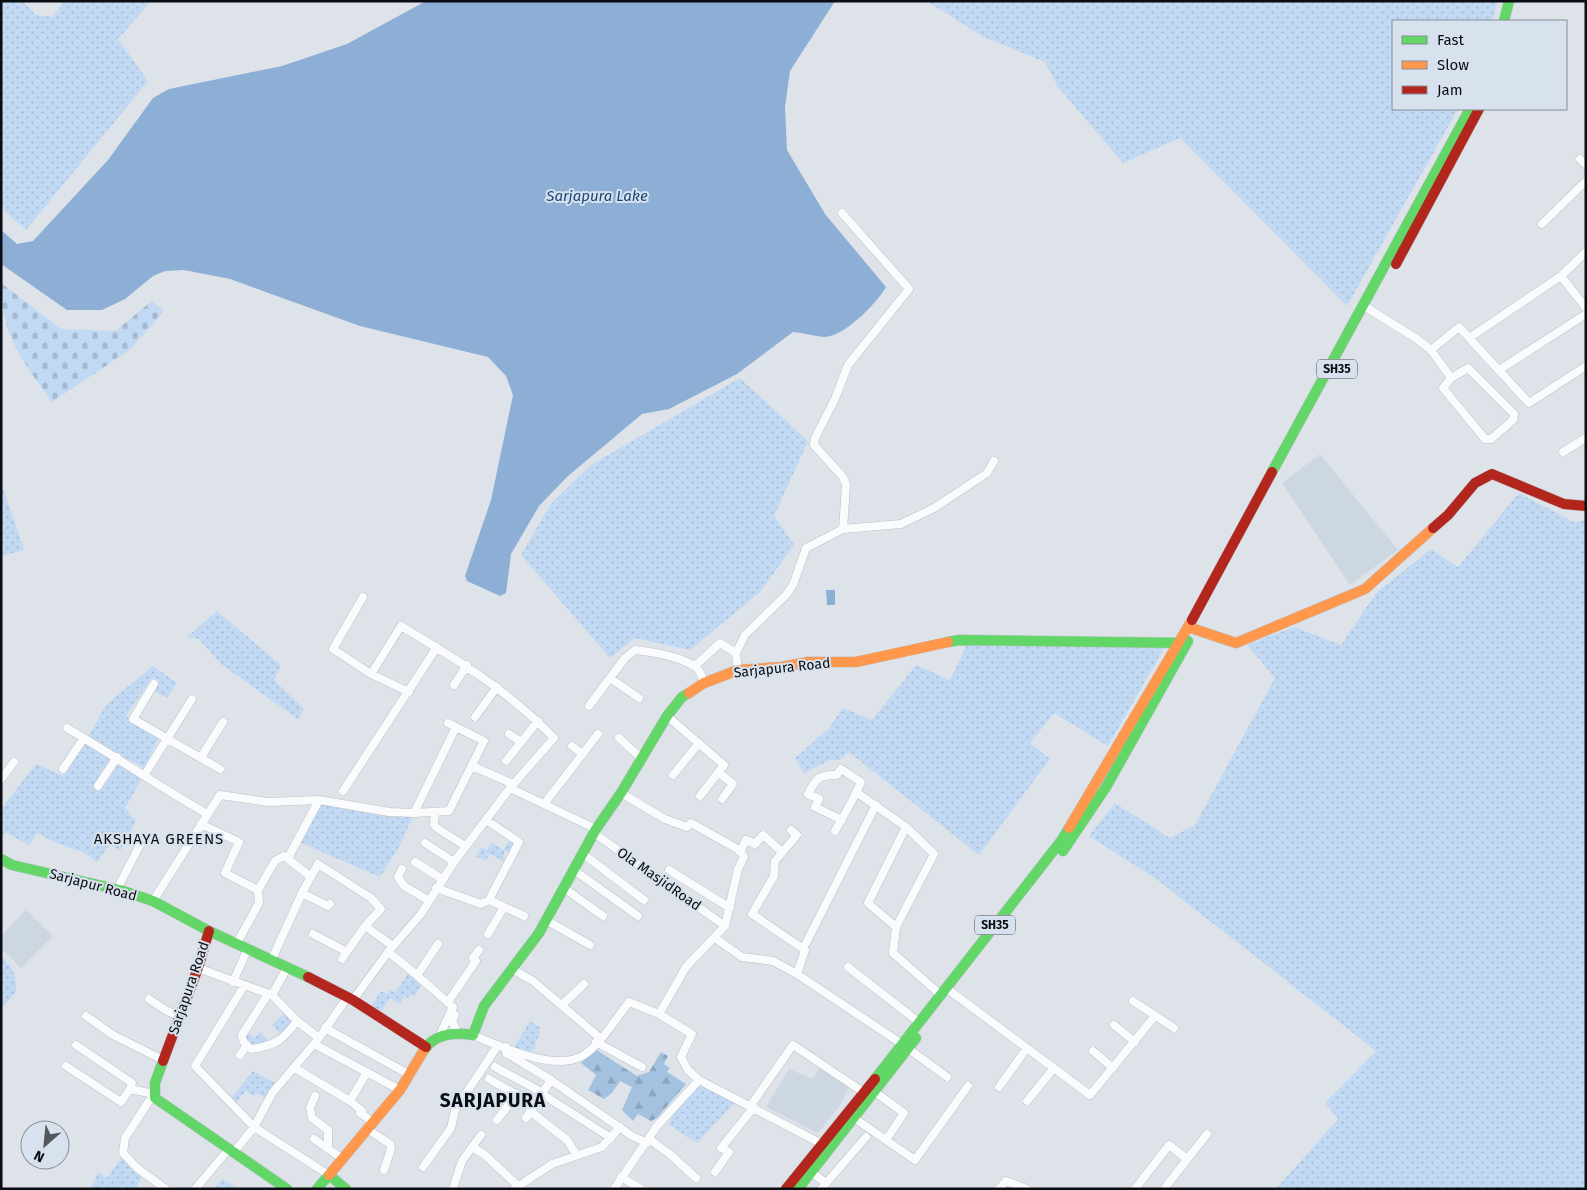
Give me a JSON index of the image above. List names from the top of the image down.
{
  "streets": {
    "main road": ["SH35", "Sarjapura Road", "Sarjapur Road"],
    "street": ["Ola MasjidRoad"]
  },
  "crossings": [
    ["SH35", "Sarjapura Road"],
    ["Sarjapura Road", "Ola MasjidRoad"],
    ["Sarjapura Road", "Sarjapur Road"]
  ],
  "districts": ["AKSHAYA GREENS", "SARJAPURA"],
  "water": ["Sarjapura Lake"],
  "legend": ["Fast", "Slow", "Jam"],
  "north": "bottom left"
}
